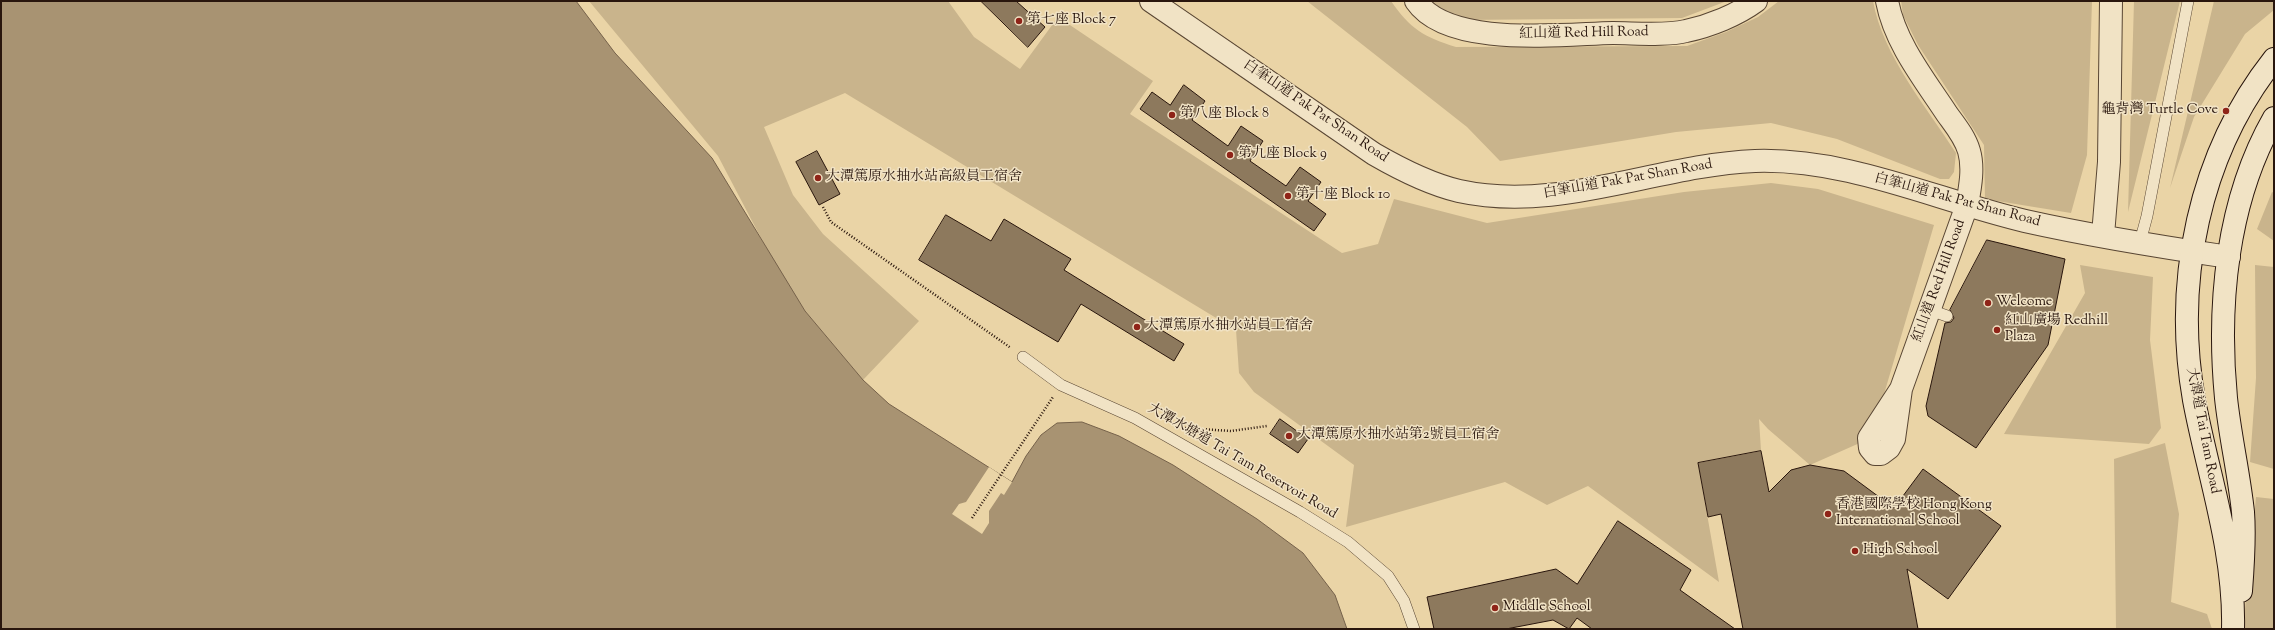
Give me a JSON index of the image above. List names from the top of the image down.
{
  "streets": {
    "street": ["紅山道 Red Hill Road", "白筆山道 Pak Pat Shan Road", "大潭道 Tai Tam Road"],
    "lane": ["大潭水塘道 Tai Tam Reservoir Road"]
  },
  "crossings": [
    ["紅山道 Red Hill Road", "白筆山道 Pak Pat Shan Road"],
    ["白筆山道 Pak Pat Shan Road", "大潭道 Tai Tam Road"]
  ],
  "places": [
    "第七座 Block 7",
    "龜背灣 Turtle Cove",
    "第八座 Block 8",
    "第九座 Block 9",
    "大潭篤原水抽水站高級員工宿舍",
    "第十座 Block 10",
    "Welcome",
    "大潭篤原水抽水站員工宿舍",
    "紅山廣場 Redhill Plaza",
    "大潭篤原水抽水站第2號員工宿舍",
    "香港國際學校 Hong Kong International School",
    "High School",
    "Middle School"
  ]
}
